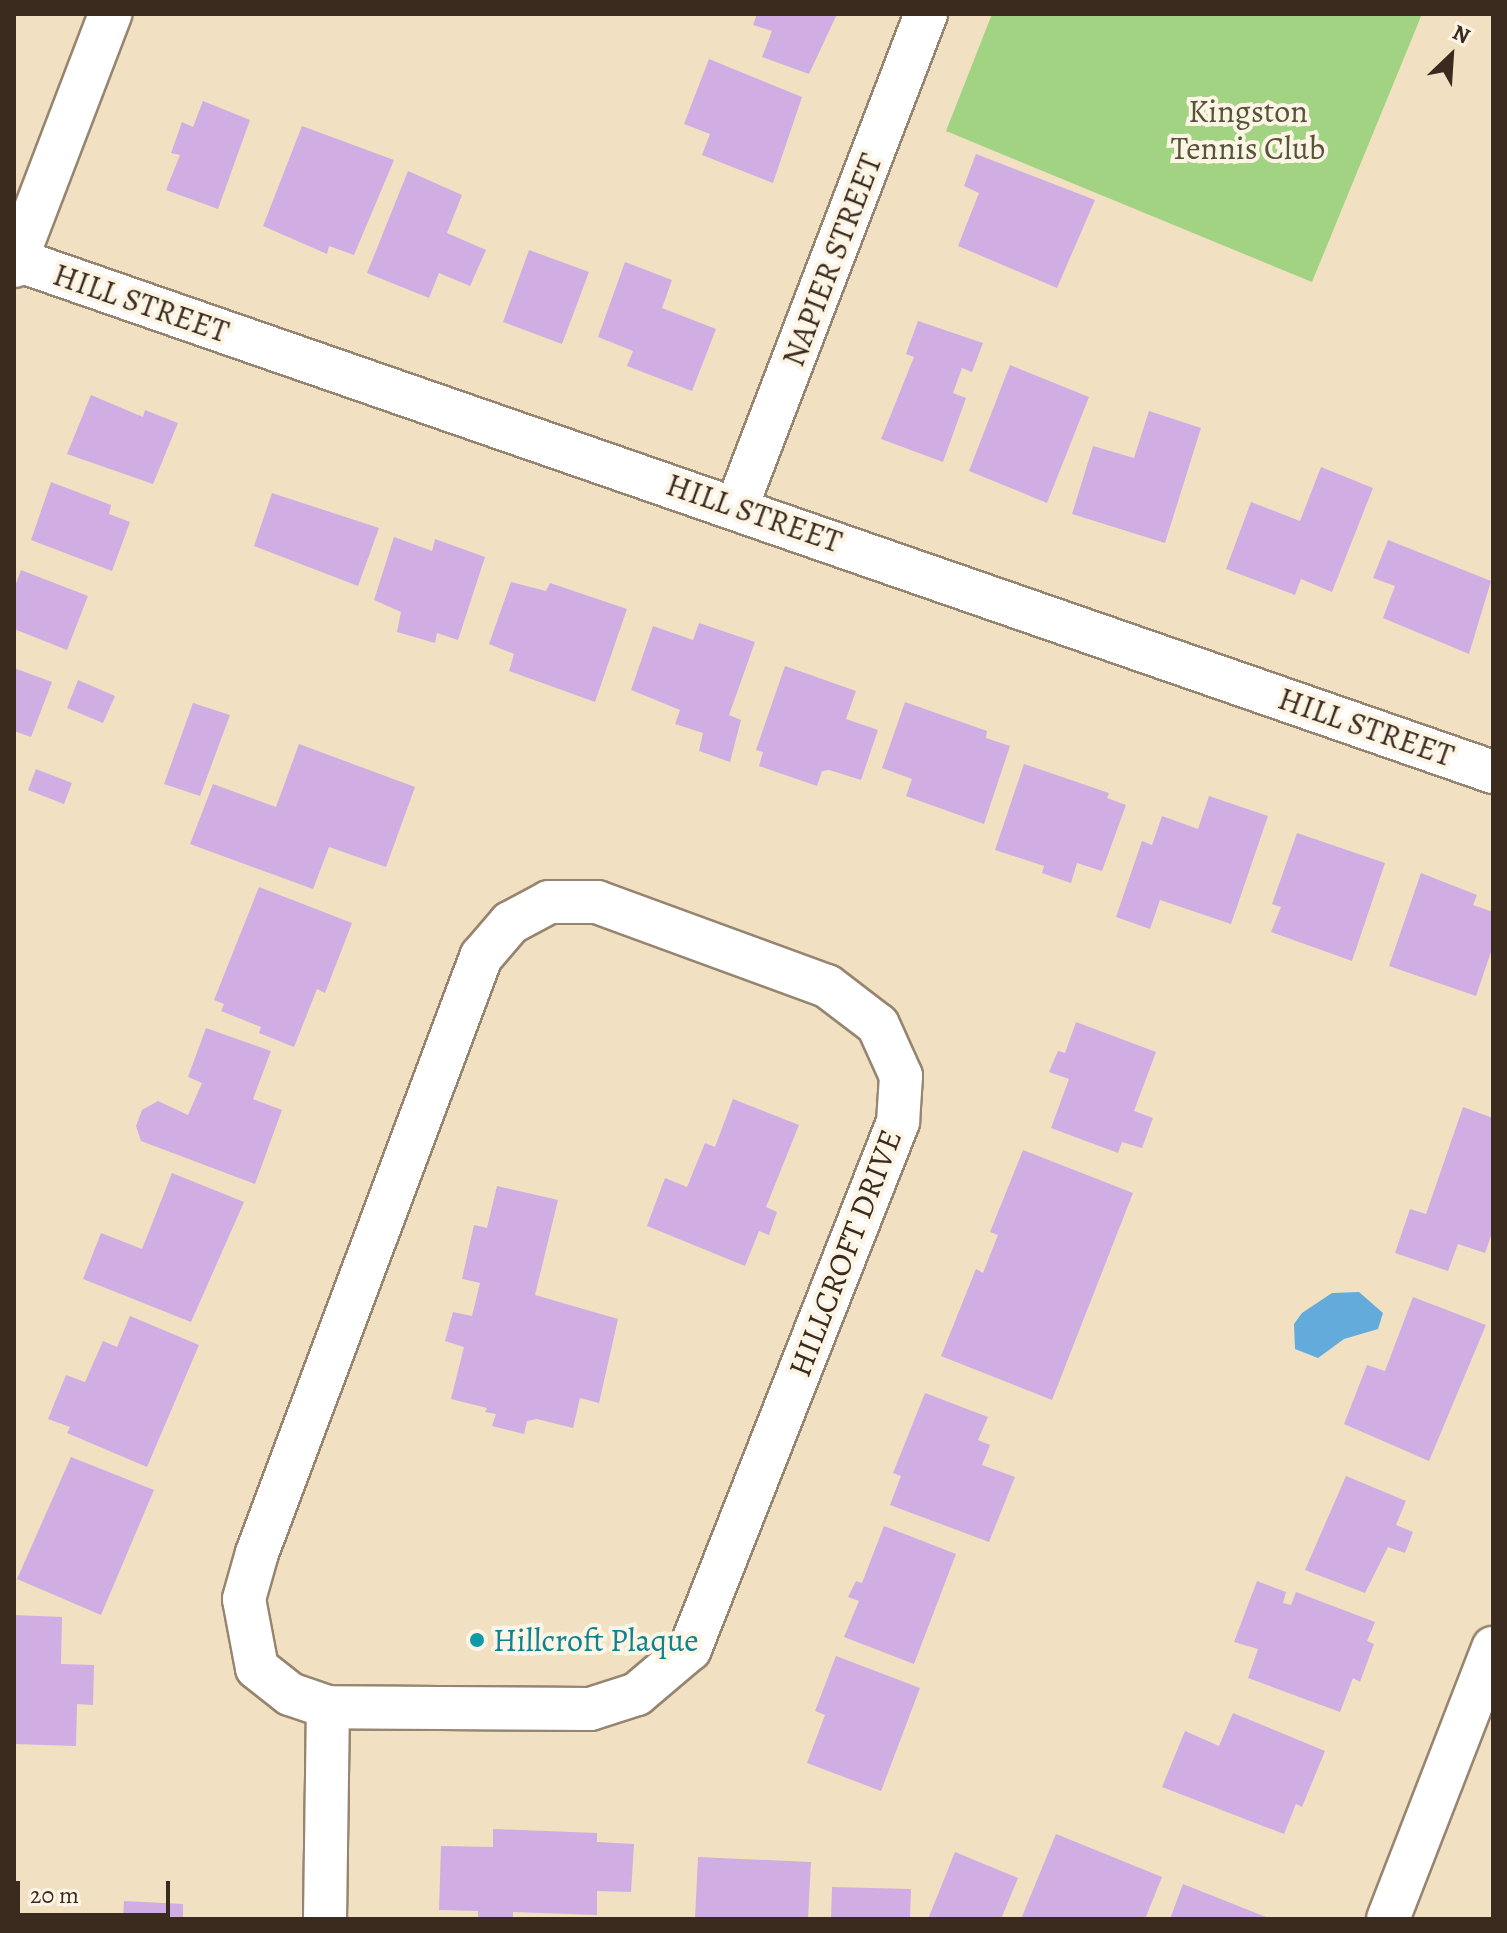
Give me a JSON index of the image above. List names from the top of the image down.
{
  "streets": {
    "street": ["NAPIER STREET", "HILL STREET", "HILLCROFT DRIVE"]
  },
  "crossings": [
    ["NAPIER STREET", "HILL STREET"]
  ],
  "parks": ["Kingston Tennis Club"],
  "places": ["Hillcroft Plaque"],
  "scale_bar": "20 m",
  "north": "top right"
}
